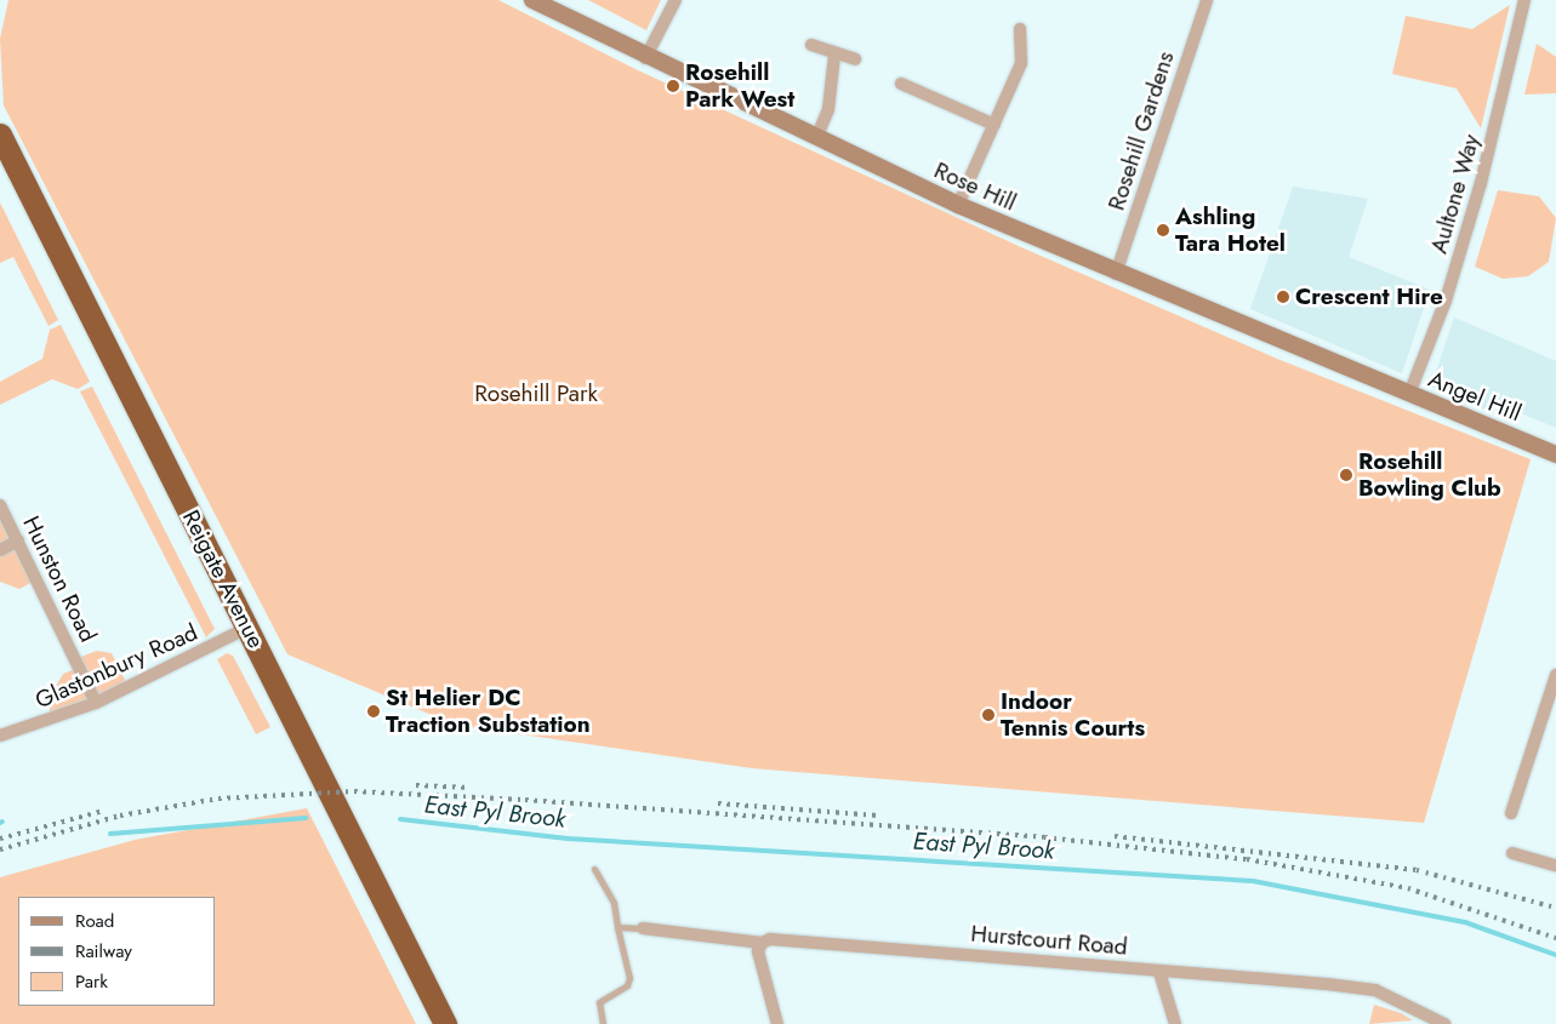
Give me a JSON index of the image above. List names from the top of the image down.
{
  "streets": {
    "highway": ["Reigate Avenue"],
    "main road": ["Rose Hill", "Angel Hill"],
    "street": [
      "Rosehill Gardens",
      "Aultone Way",
      "Hunston Road",
      "Glastonbury Road",
      "Hurstcourt Road"
    ]
  },
  "crossings": [
    ["Rosehill Gardens", "Rose Hill"],
    ["Rose Hill", "Aultone Way"],
    ["Rose Hill", "Angel Hill"],
    ["Aultone Way", "Angel Hill"],
    ["Hunston Road", "Glastonbury Road"],
    ["Reigate Avenue", "Glastonbury Road"]
  ],
  "water": ["East Pyl Brook"],
  "parks": ["Rosehill Park"],
  "places": [
    "Rosehill Park West",
    "Ashling Tara Hotel",
    "Crescent Hire",
    "Rosehill Bowling Club",
    "St Helier DC Traction Substation",
    "Indoor Tennis Courts"
  ],
  "legend": ["Road", "Railway", "Park"]
}
